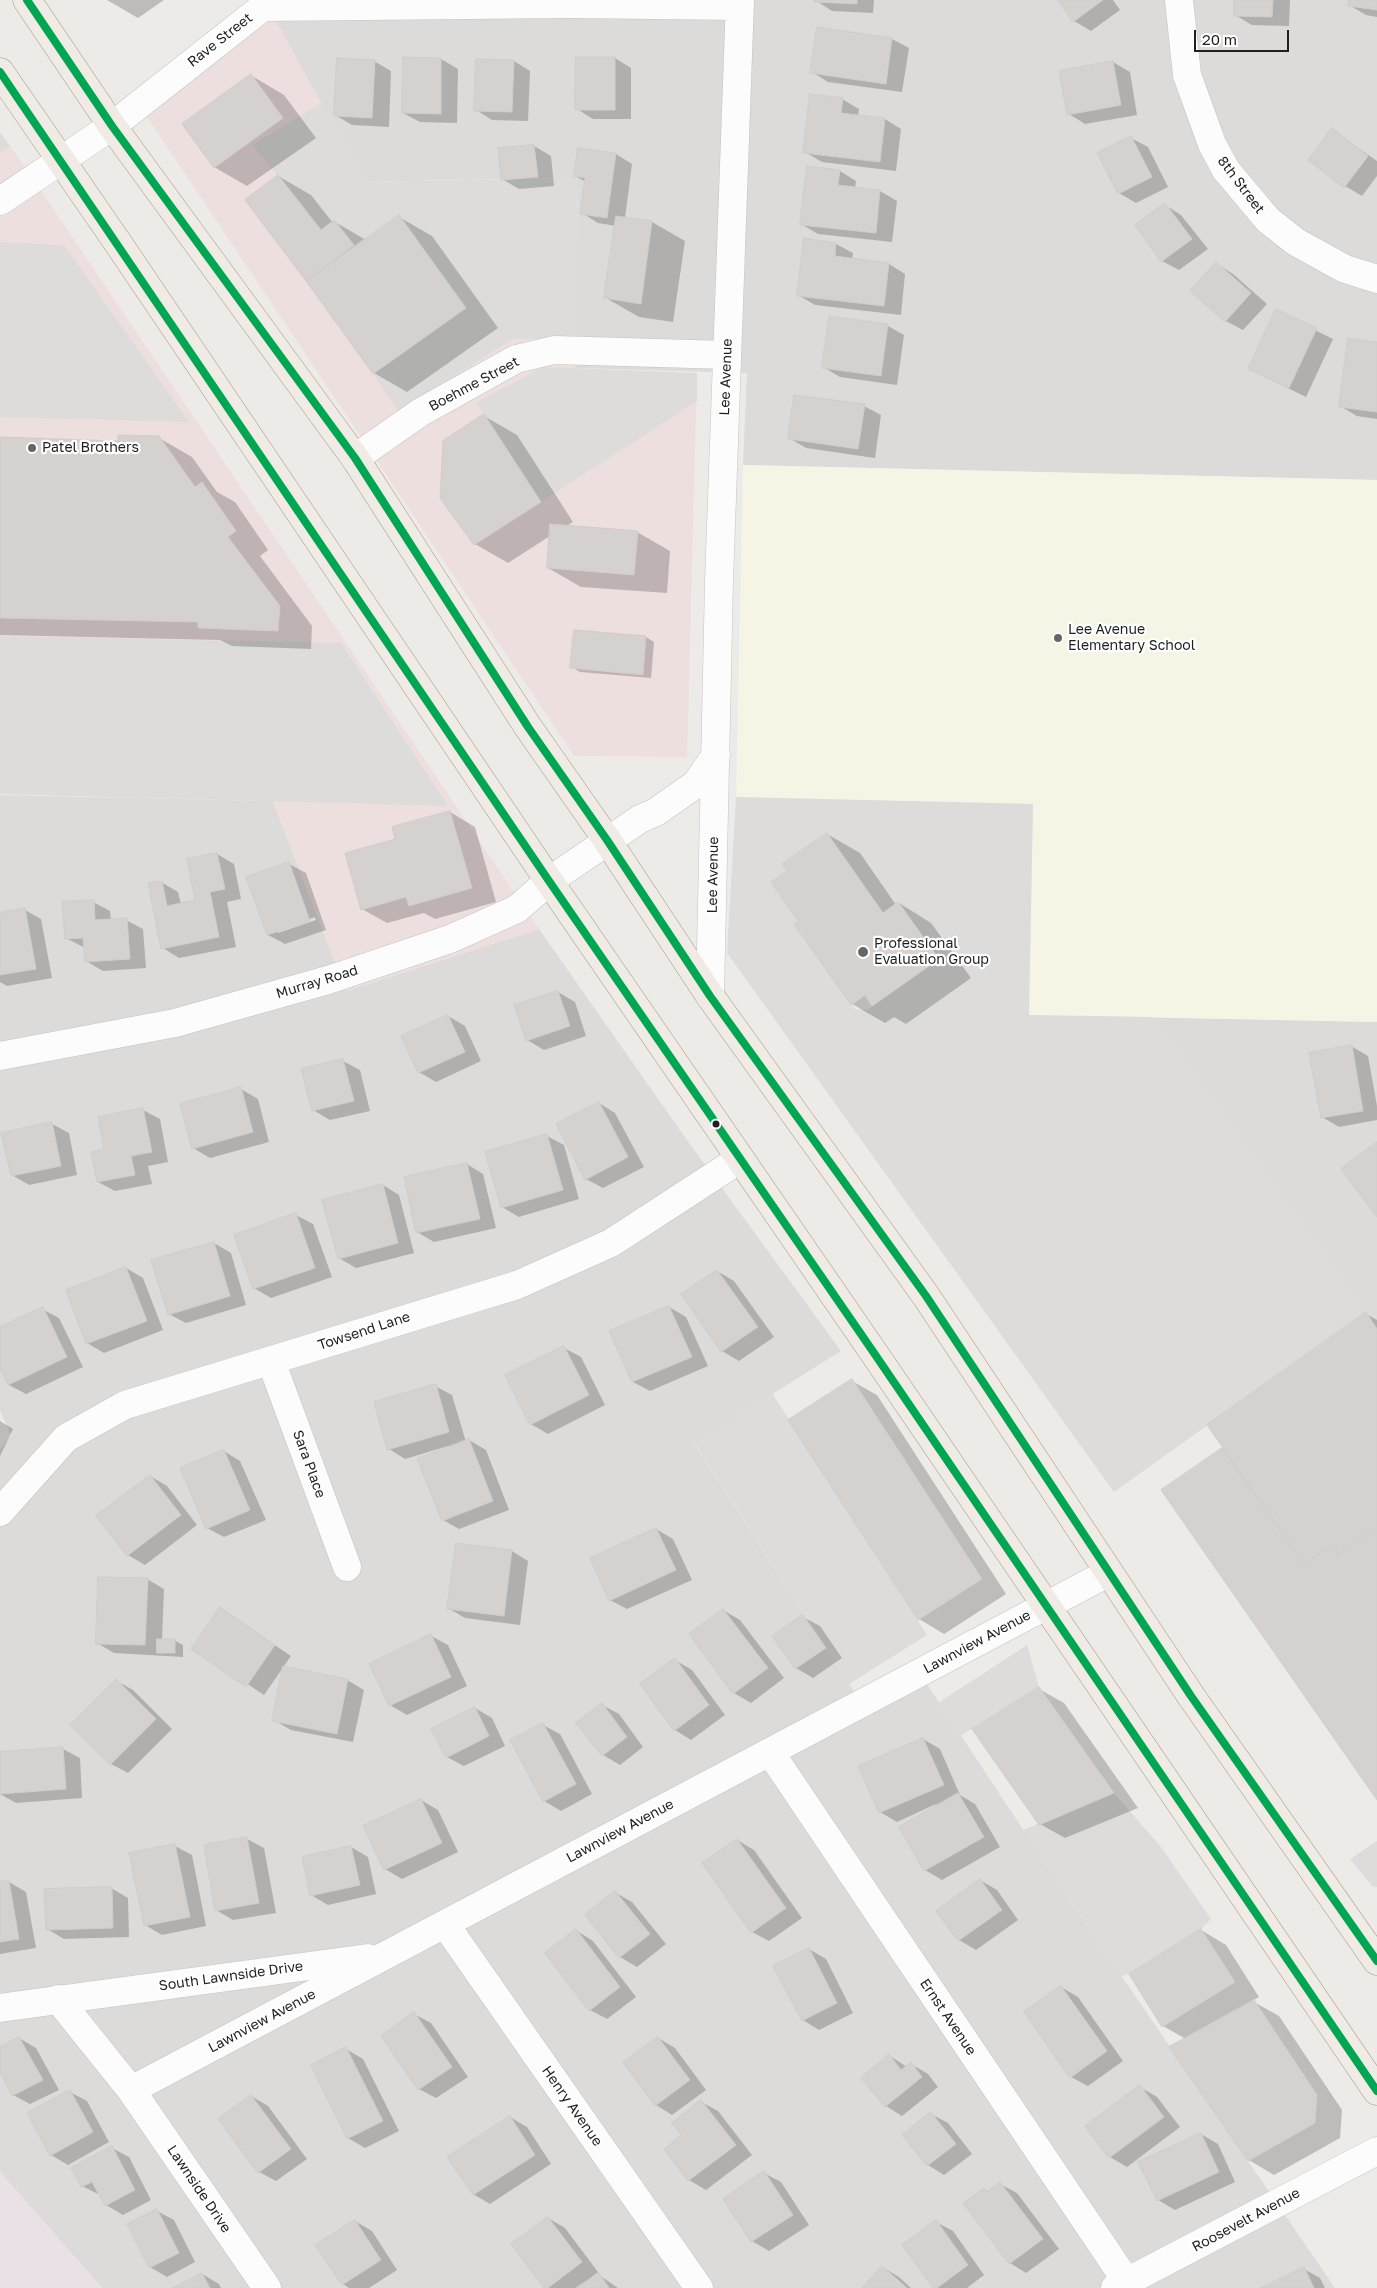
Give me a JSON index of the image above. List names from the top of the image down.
{
  "streets": {
    "street": [
      "Rave Street",
      "8th Street",
      "Lee Avenue",
      "Boehme Street",
      "Murray Road",
      "Towsend Lane",
      "Sara Place",
      "Lawnview Avenue",
      "South Lawnside Drive",
      "Ernst Avenue",
      "Henry Avenue",
      "Lawnside Drive",
      "Roosevelt Avenue"
    ]
  },
  "crossings": [
    ["Rave Street", "Lee Avenue"],
    ["Lee Avenue", "Boehme Street"],
    ["Towsend Lane", "Sara Place"],
    ["Lawnview Avenue", "South Lawnside Drive"],
    ["Lawnview Avenue", "Ernst Avenue"],
    ["Lawnview Avenue", "Henry Avenue"],
    ["Lawnview Avenue", "Lawnside Drive"],
    ["South Lawnside Drive", "Lawnside Drive"],
    ["Ernst Avenue", "Roosevelt Avenue"]
  ],
  "places": ["Patel Brothers", "Lee Avenue Elementary School", "Professional Evaluation Group"],
  "scale_bar": "20 m"
}
